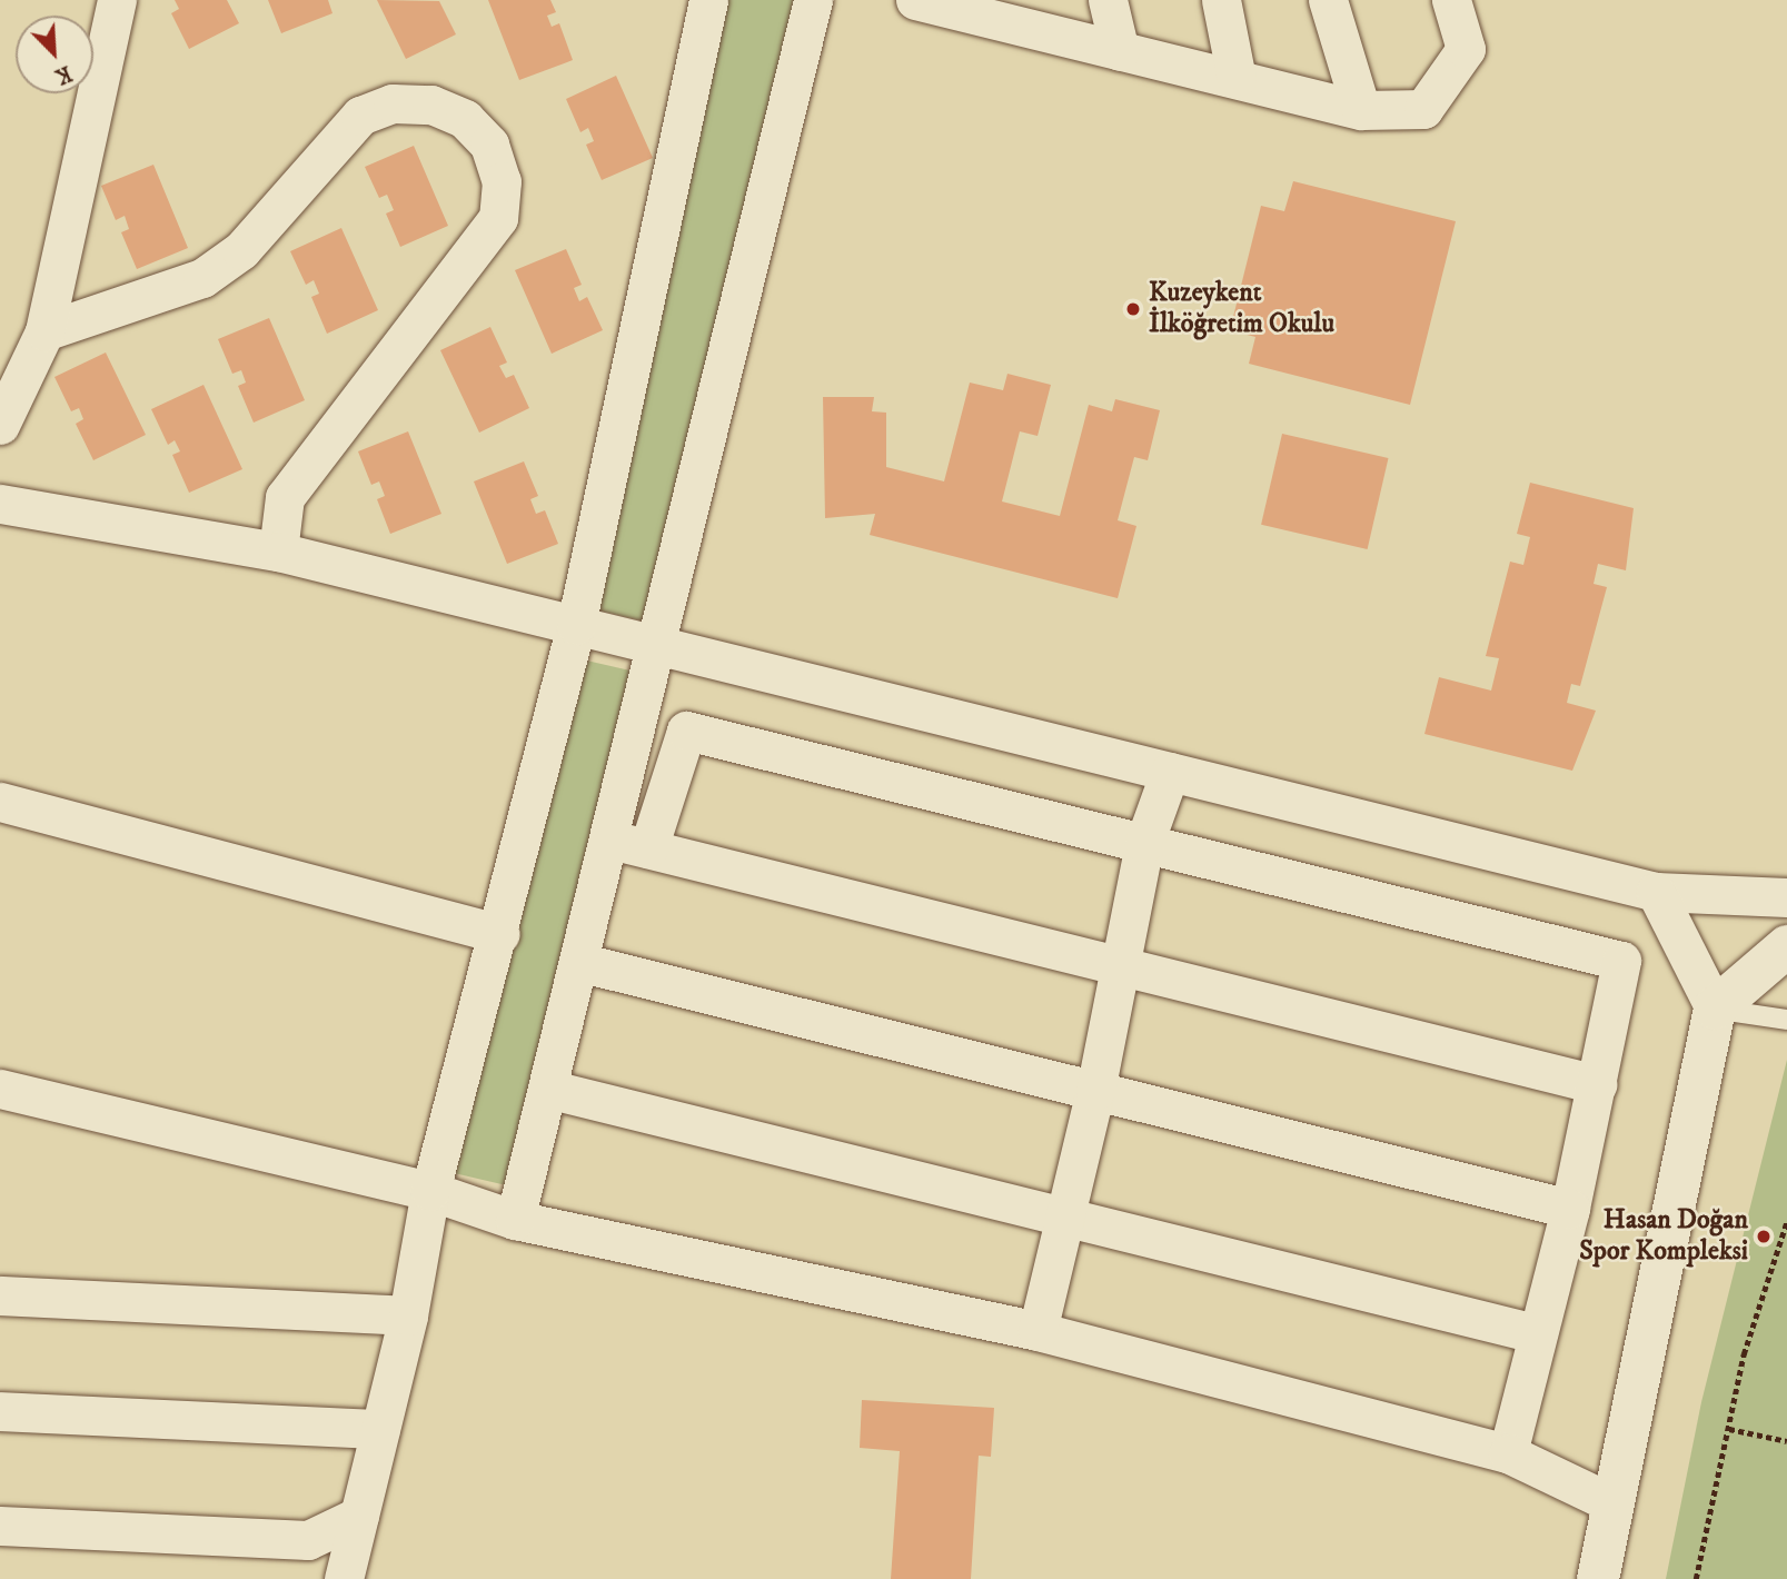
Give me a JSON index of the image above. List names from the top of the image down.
{
  "places": ["Kuzeykent İlköğretim Okulu", "Hasan Doğan Spor Kompleksi"],
  "north": "bottom right"
}
